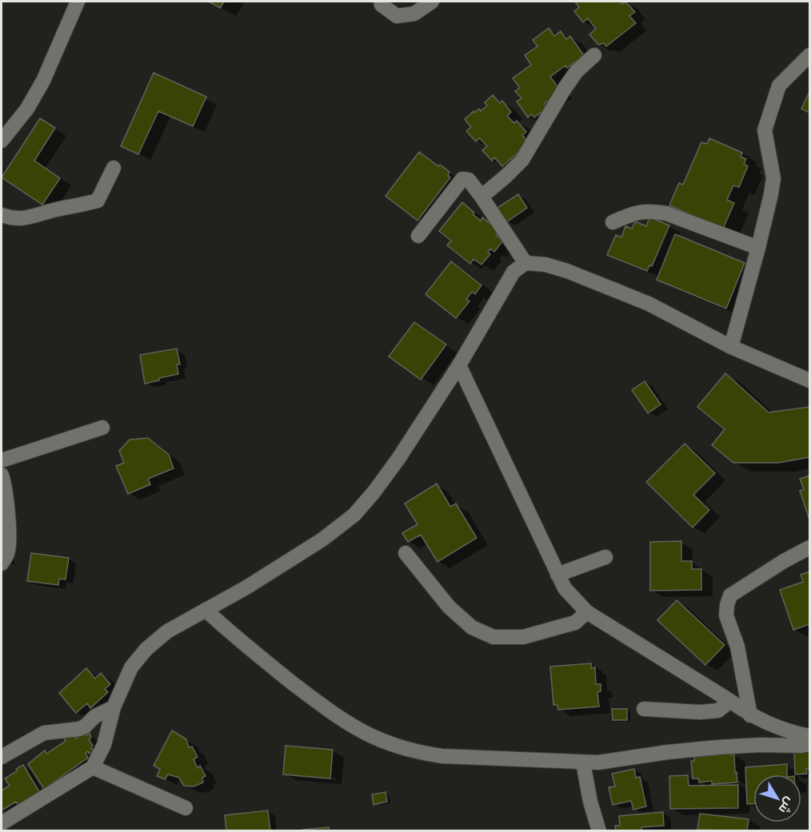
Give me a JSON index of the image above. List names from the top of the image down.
{
  "north": "bottom right"
}
